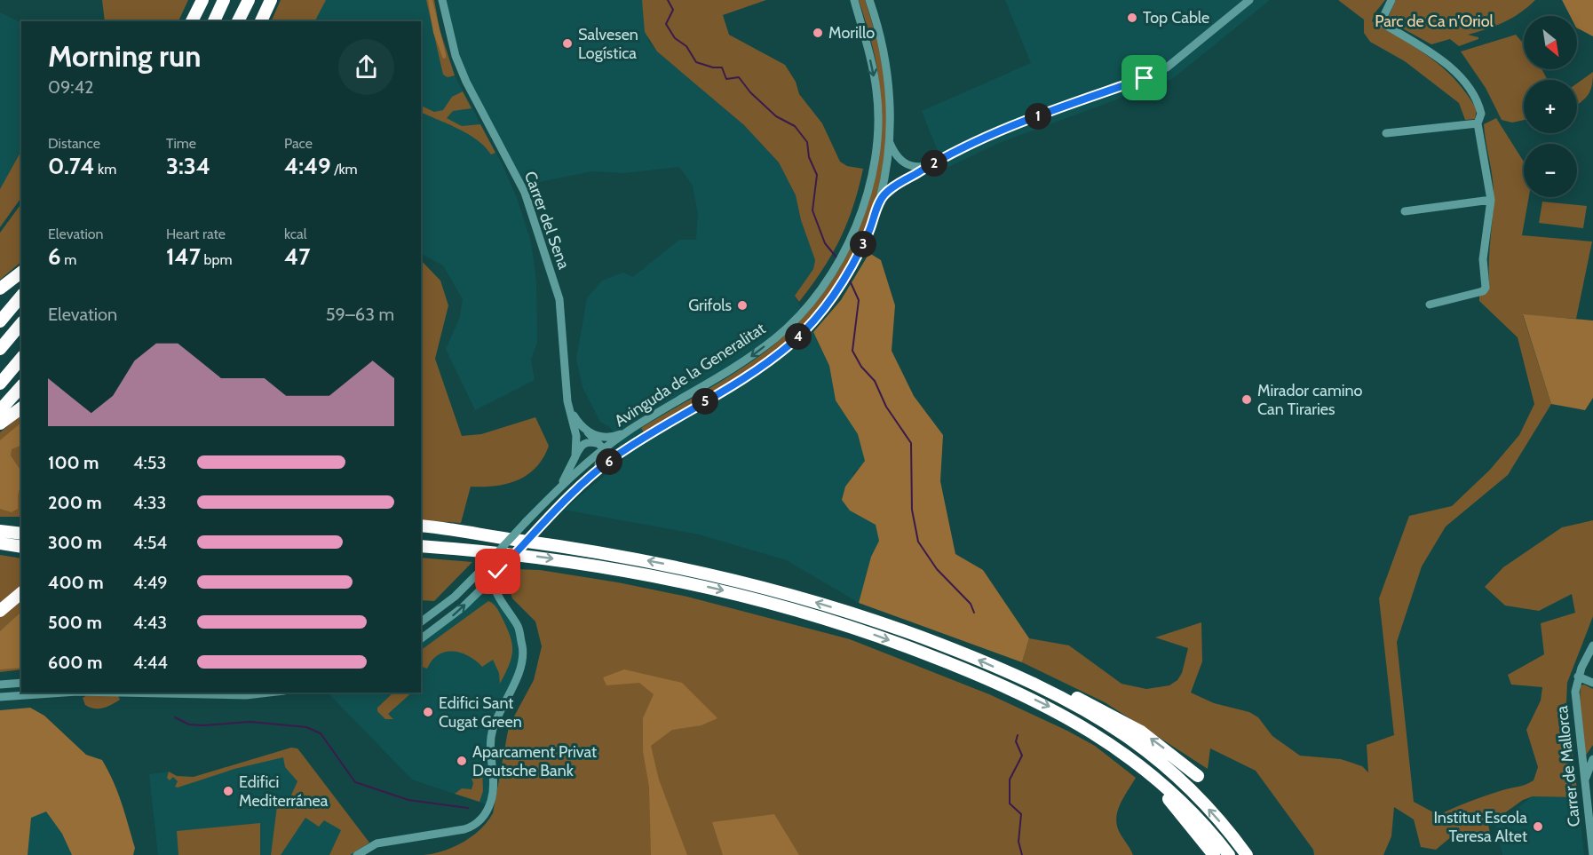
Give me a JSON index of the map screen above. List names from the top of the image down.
{
  "streets": {
    "street": ["Carrer del Sena", "Avinguda de la Generalitat", "Carrer de Mallorca"]
  },
  "crossings": [
    ["Carrer del Sena", "Avinguda de la Generalitat"]
  ],
  "parks": ["Parc de Ca n'Oriol"],
  "places": [
    "Top Cable",
    "Morillo",
    "Salvesen Logística",
    "Grifols",
    "Mirador camino Can Tiraries",
    "Edifici Sant Cugat Green",
    "Aparcament Privat Deutsche Bank",
    "Edifici Mediterránea",
    "Institut Escola Teresa Altet"
  ],
  "north": "bottom right",
  "page": {
    "map_buttons": ["+", "−"],
    "heading": ["Morning run", "09:42"],
    "pins": [
      "1",
      "2",
      "3",
      "4",
      "5",
      "6"
    ],
    "stats": [
      ["Distance", "0.74 km"],
      ["Time", "3:34"],
      ["Pace", "4:49 /km"],
      ["Elevation", "6 m"],
      ["Heart rate", "147 bpm"],
      ["kcal", "47"]
    ],
    "chart": ["Elevation", "59–63 m"],
    "list": [
      {
        "name": "100 m",
        "note": "4:53"
      },
      {
        "name": "200 m",
        "note": "4:33"
      },
      {
        "name": "300 m",
        "note": "4:54"
      },
      {
        "name": "400 m",
        "note": "4:49"
      },
      {
        "name": "500 m",
        "note": "4:43"
      },
      {
        "name": "600 m",
        "note": "4:44"
      }
    ]
  }
}
